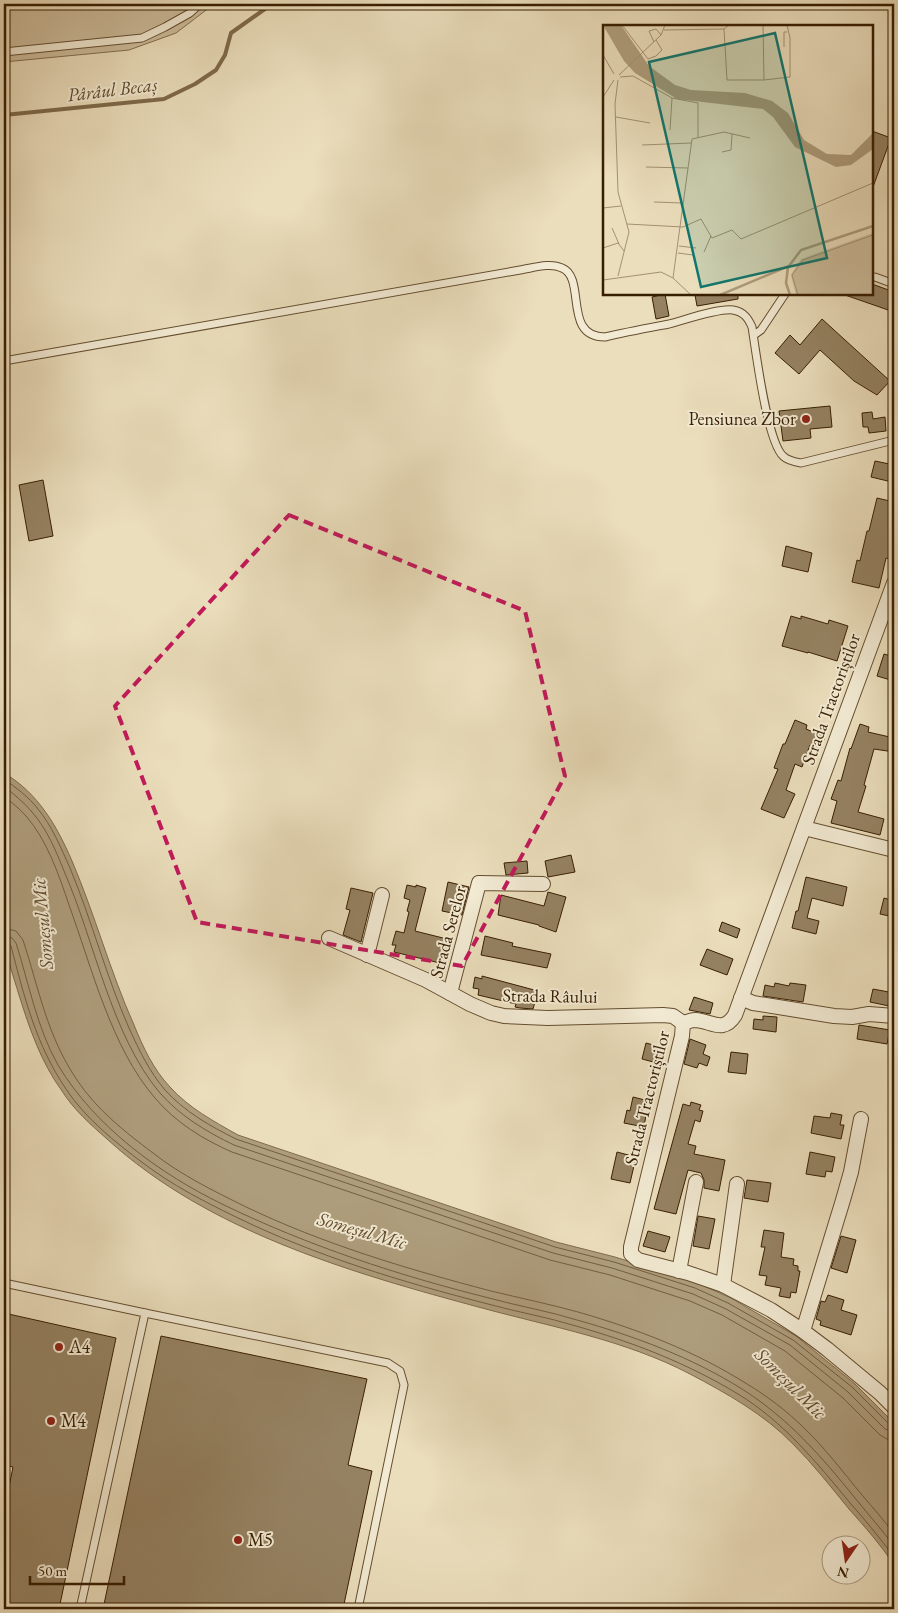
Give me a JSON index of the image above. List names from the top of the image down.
{
  "streets": {
    "street": ["Strada Tractoriștilor", "Strada Serelor", "Strada Râului"]
  },
  "crossings": [
    ["Strada Tractoriștilor", "Strada Râului"],
    ["Strada Serelor", "Strada Râului"]
  ],
  "water": ["Pârâul Becaș", "Someșul Mic"],
  "places": [
    "Pensiunea Zbor",
    "A4",
    "M4",
    "M5"
  ],
  "scale_bar": "50 m",
  "north": "bottom"
}
